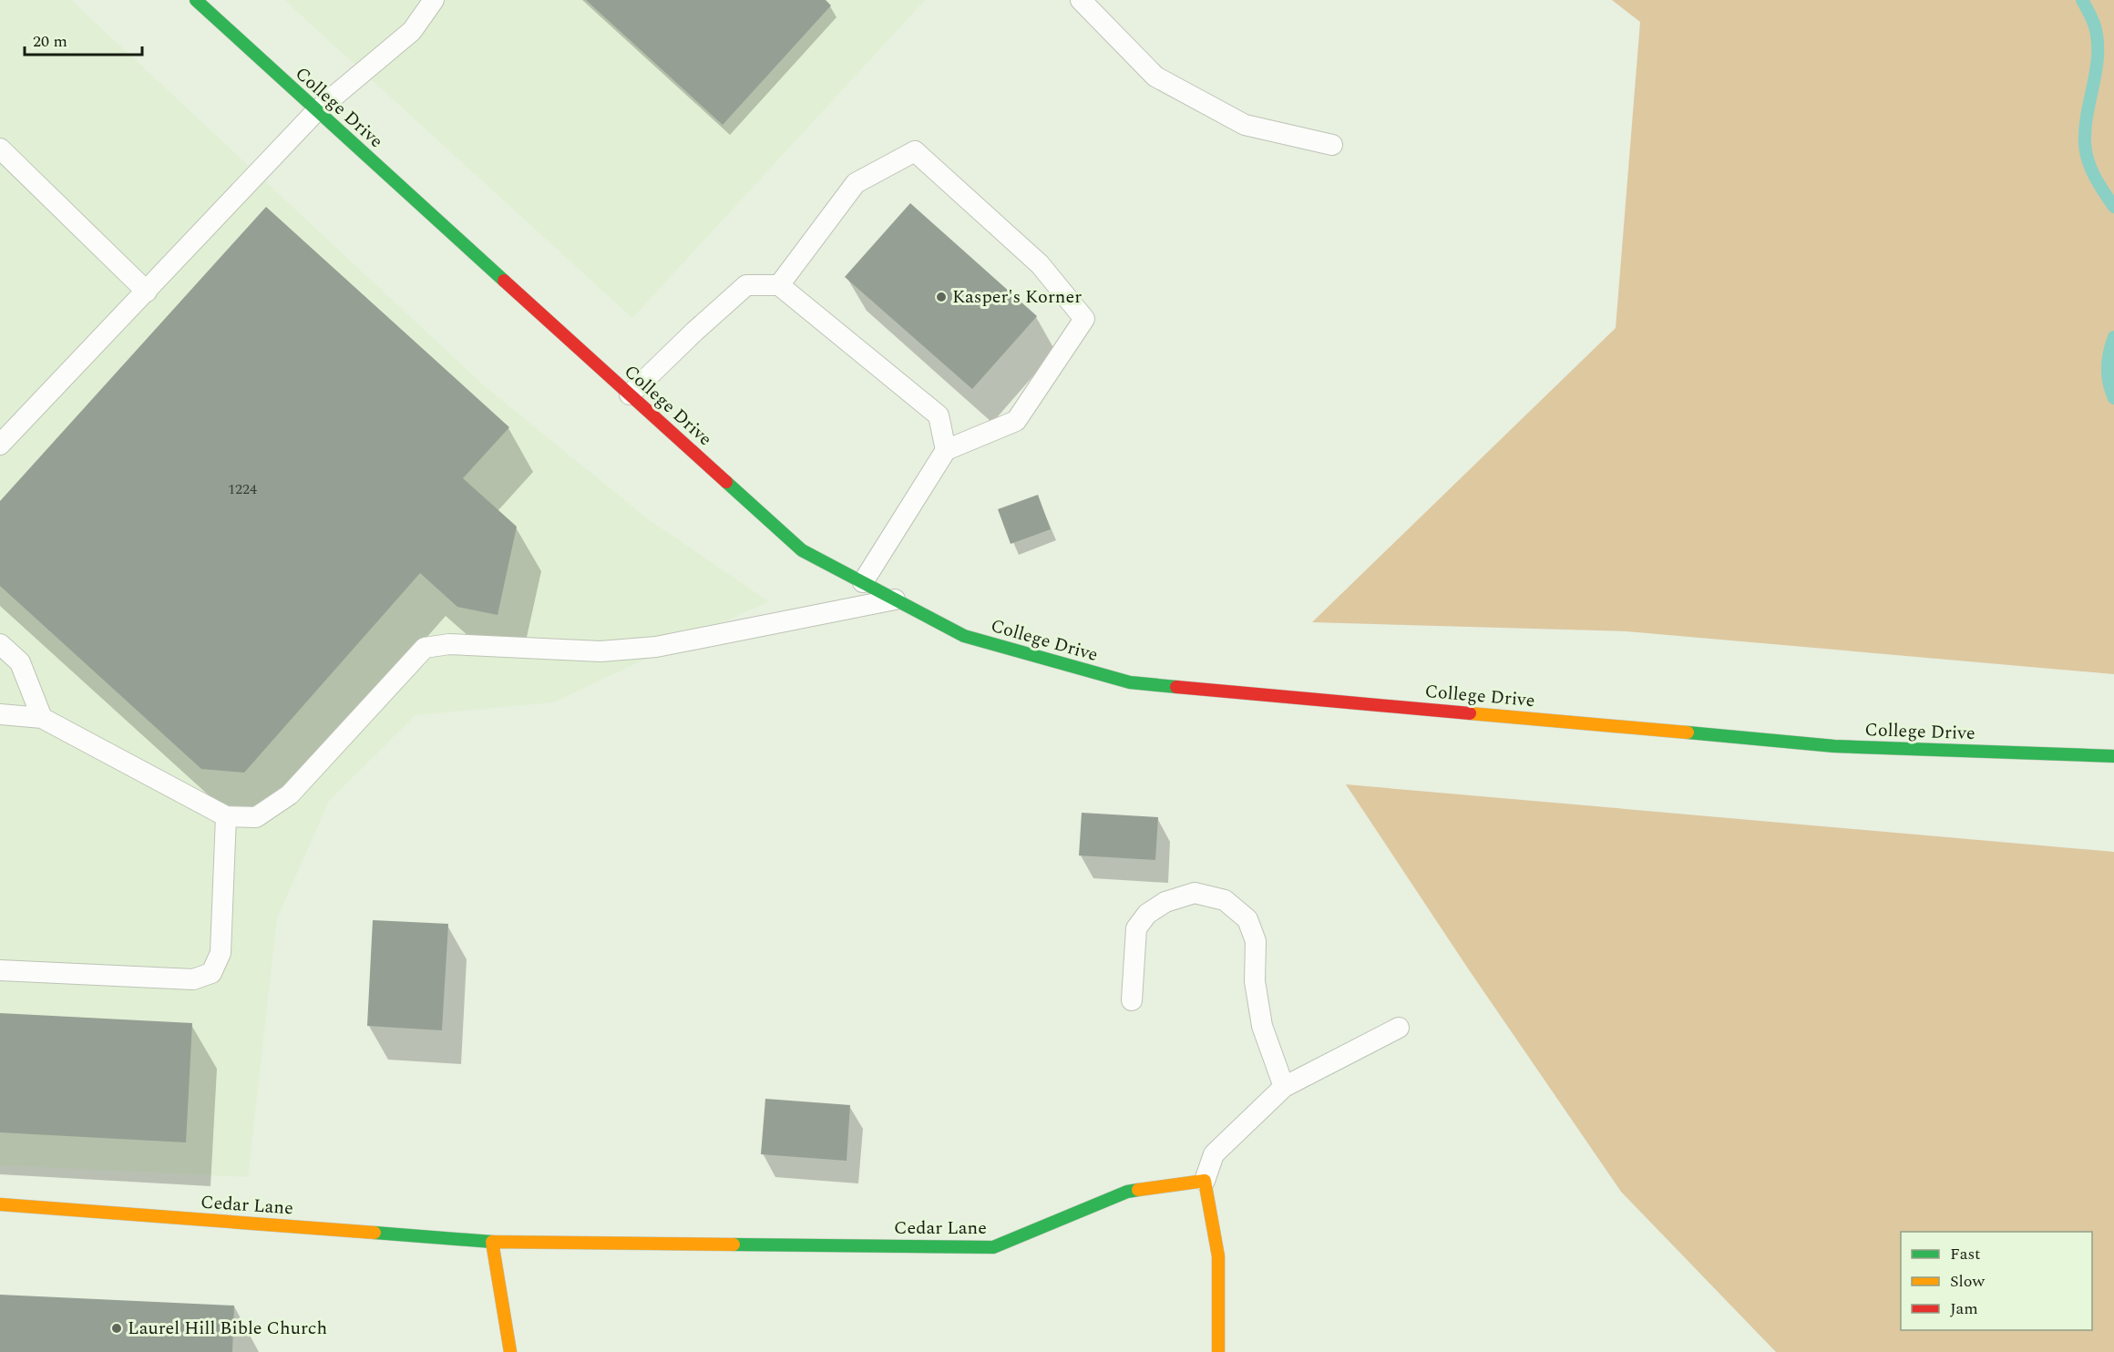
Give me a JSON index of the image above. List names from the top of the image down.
{
  "streets": {
    "main road": ["College Drive", "Cedar Lane"]
  },
  "places": ["Kasper's Korner", "Laurel Hill Bible Church"],
  "house_numbers": ["1224"],
  "legend": ["Fast", "Slow", "Jam"],
  "scale_bar": "20 m"
}
